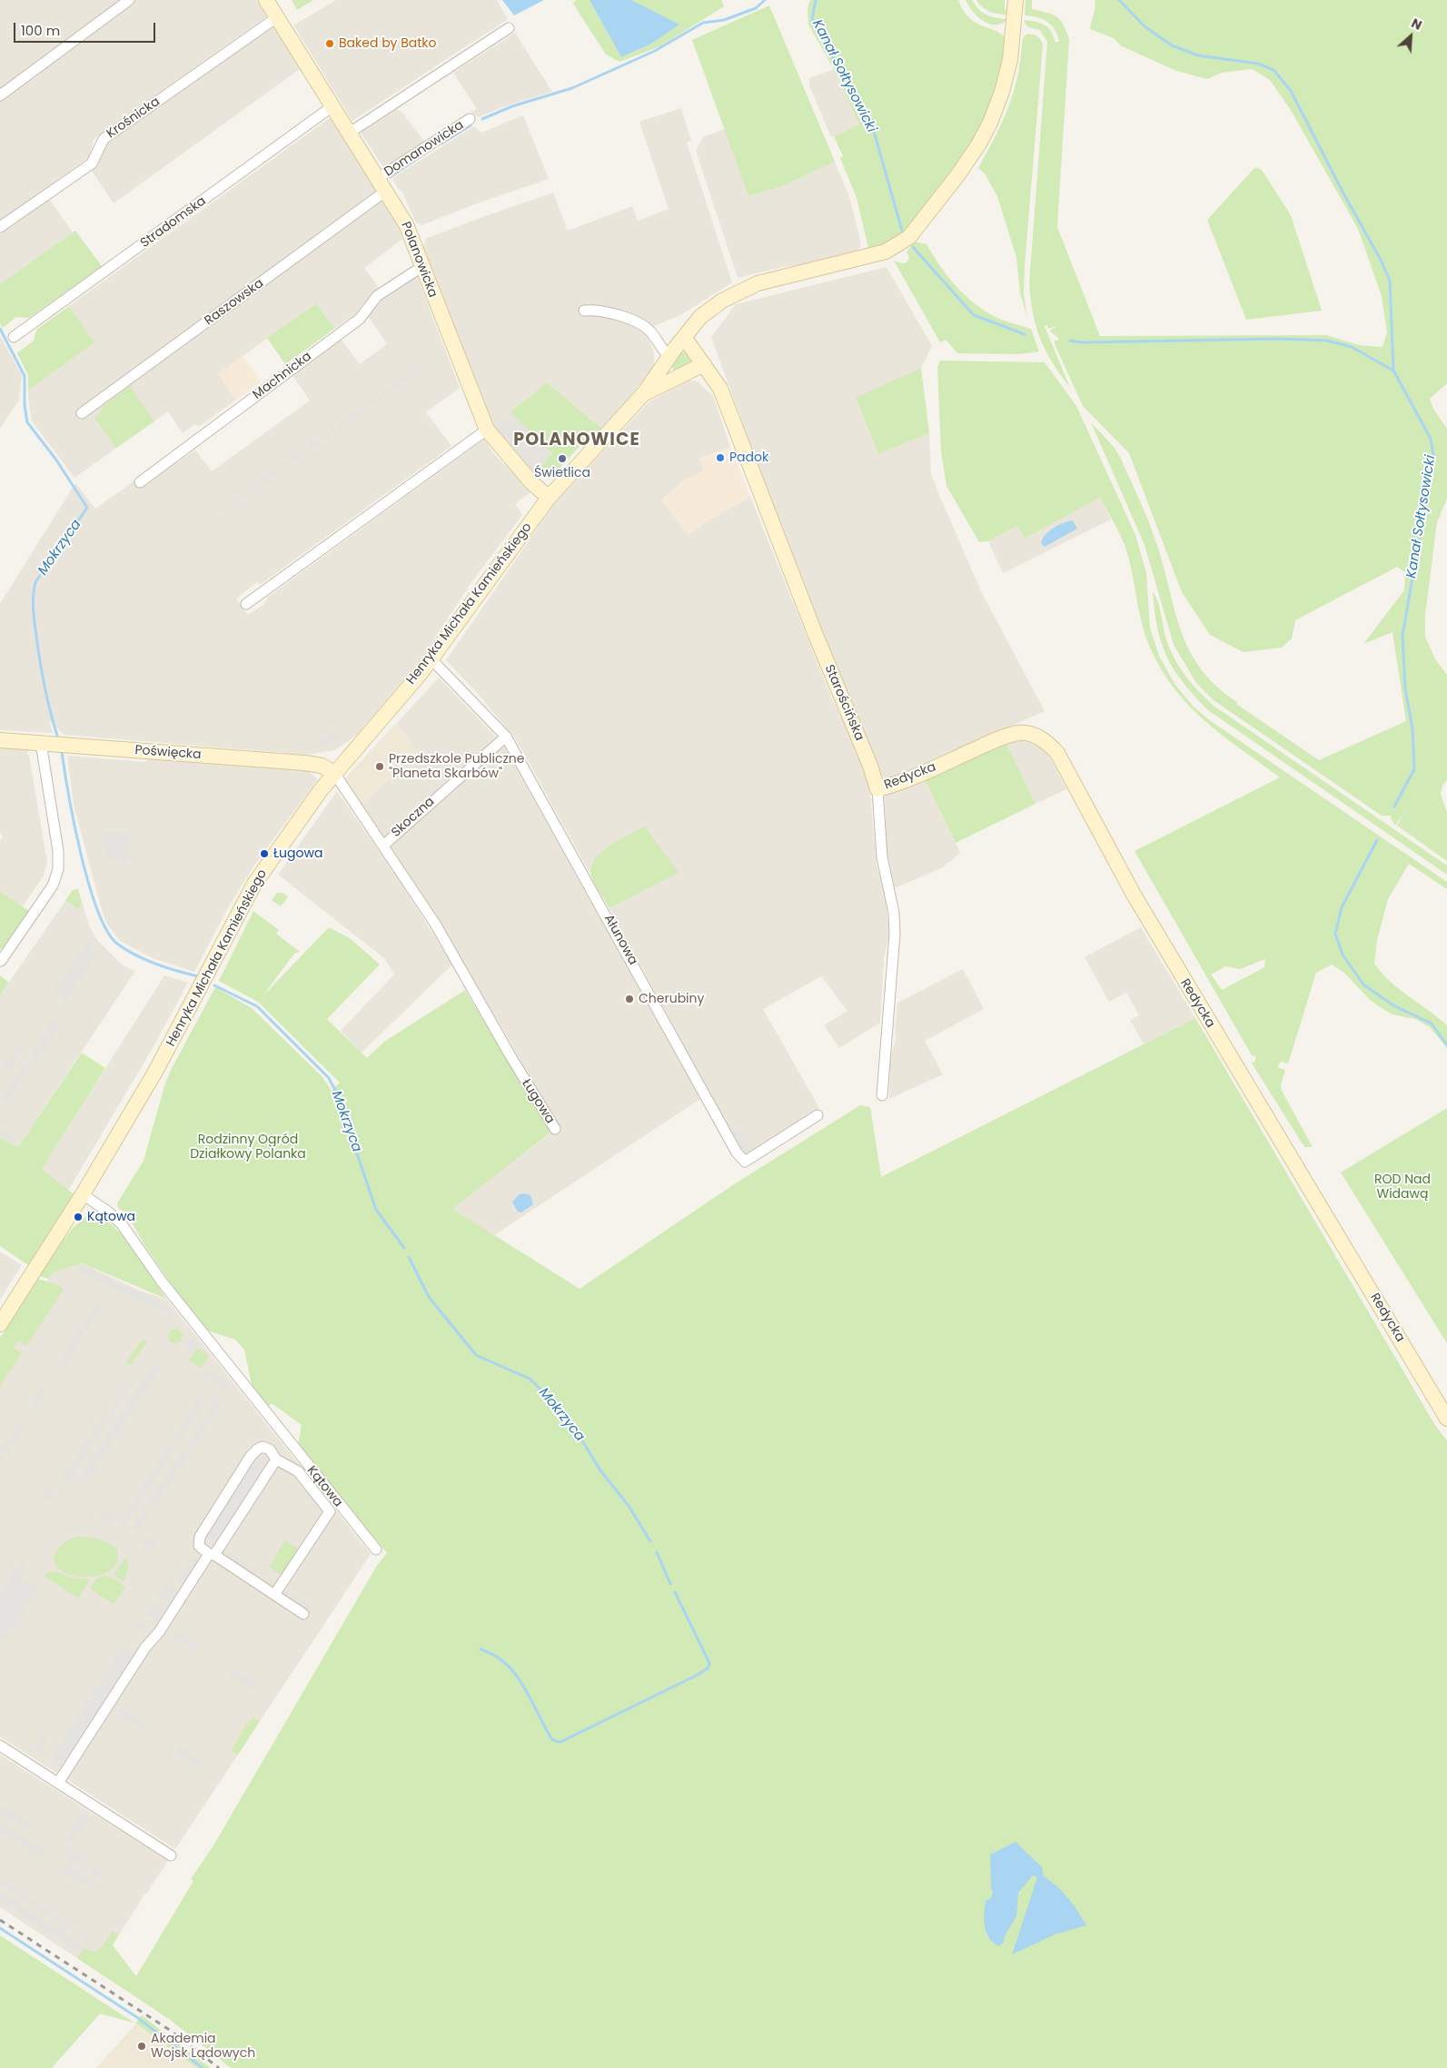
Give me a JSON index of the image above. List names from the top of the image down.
{
  "streets": {
    "street": [
      "Krośnicka",
      "Domanowicka",
      "Stradomska",
      "Polanowicka",
      "Raszowska",
      "Machnicka",
      "Henryka Michała Kamieńskiego",
      "Starościńska",
      "Poświęcka",
      "Redycka",
      "Skoczna",
      "Ałunowa",
      "Ługowa",
      "Kątowa"
    ]
  },
  "crossings": [
    ["Krośnicka", "Polanowicka"],
    ["Domanowicka", "Polanowicka"],
    ["Stradomska", "Polanowicka"],
    ["Polanowicka", "Raszowska"],
    ["Polanowicka", "Machnicka"],
    ["Polanowicka", "Henryka Michała Kamieńskiego"],
    ["Henryka Michała Kamieńskiego", "Starościńska"],
    ["Henryka Michała Kamieńskiego", "Poświęcka"],
    ["Henryka Michała Kamieńskiego", "Ałunowa"],
    ["Henryka Michała Kamieńskiego", "Ługowa"],
    ["Henryka Michała Kamieńskiego", "Kątowa"],
    ["Starościńska", "Redycka"],
    ["Poświęcka", "Ługowa"],
    ["Skoczna", "Ałunowa"],
    ["Skoczna", "Ługowa"]
  ],
  "districts": ["POLANOWICE"],
  "water": ["Kanał Sołtysowicki", "Mokrzyca"],
  "parks": ["Rodzinny Ogród Działkowy Polanka", "ROD Nad Widawą"],
  "places": [
    "Baked by Batko",
    "Padok",
    "Świetlica",
    "Przedszkole Publiczne \"Planeta Skarbów\"",
    "Ługowa",
    "Cherubiny",
    "Kątowa",
    "Akademia Wojsk Lądowych"
  ],
  "scale_bar": "100 m",
  "north": "top right"
}
